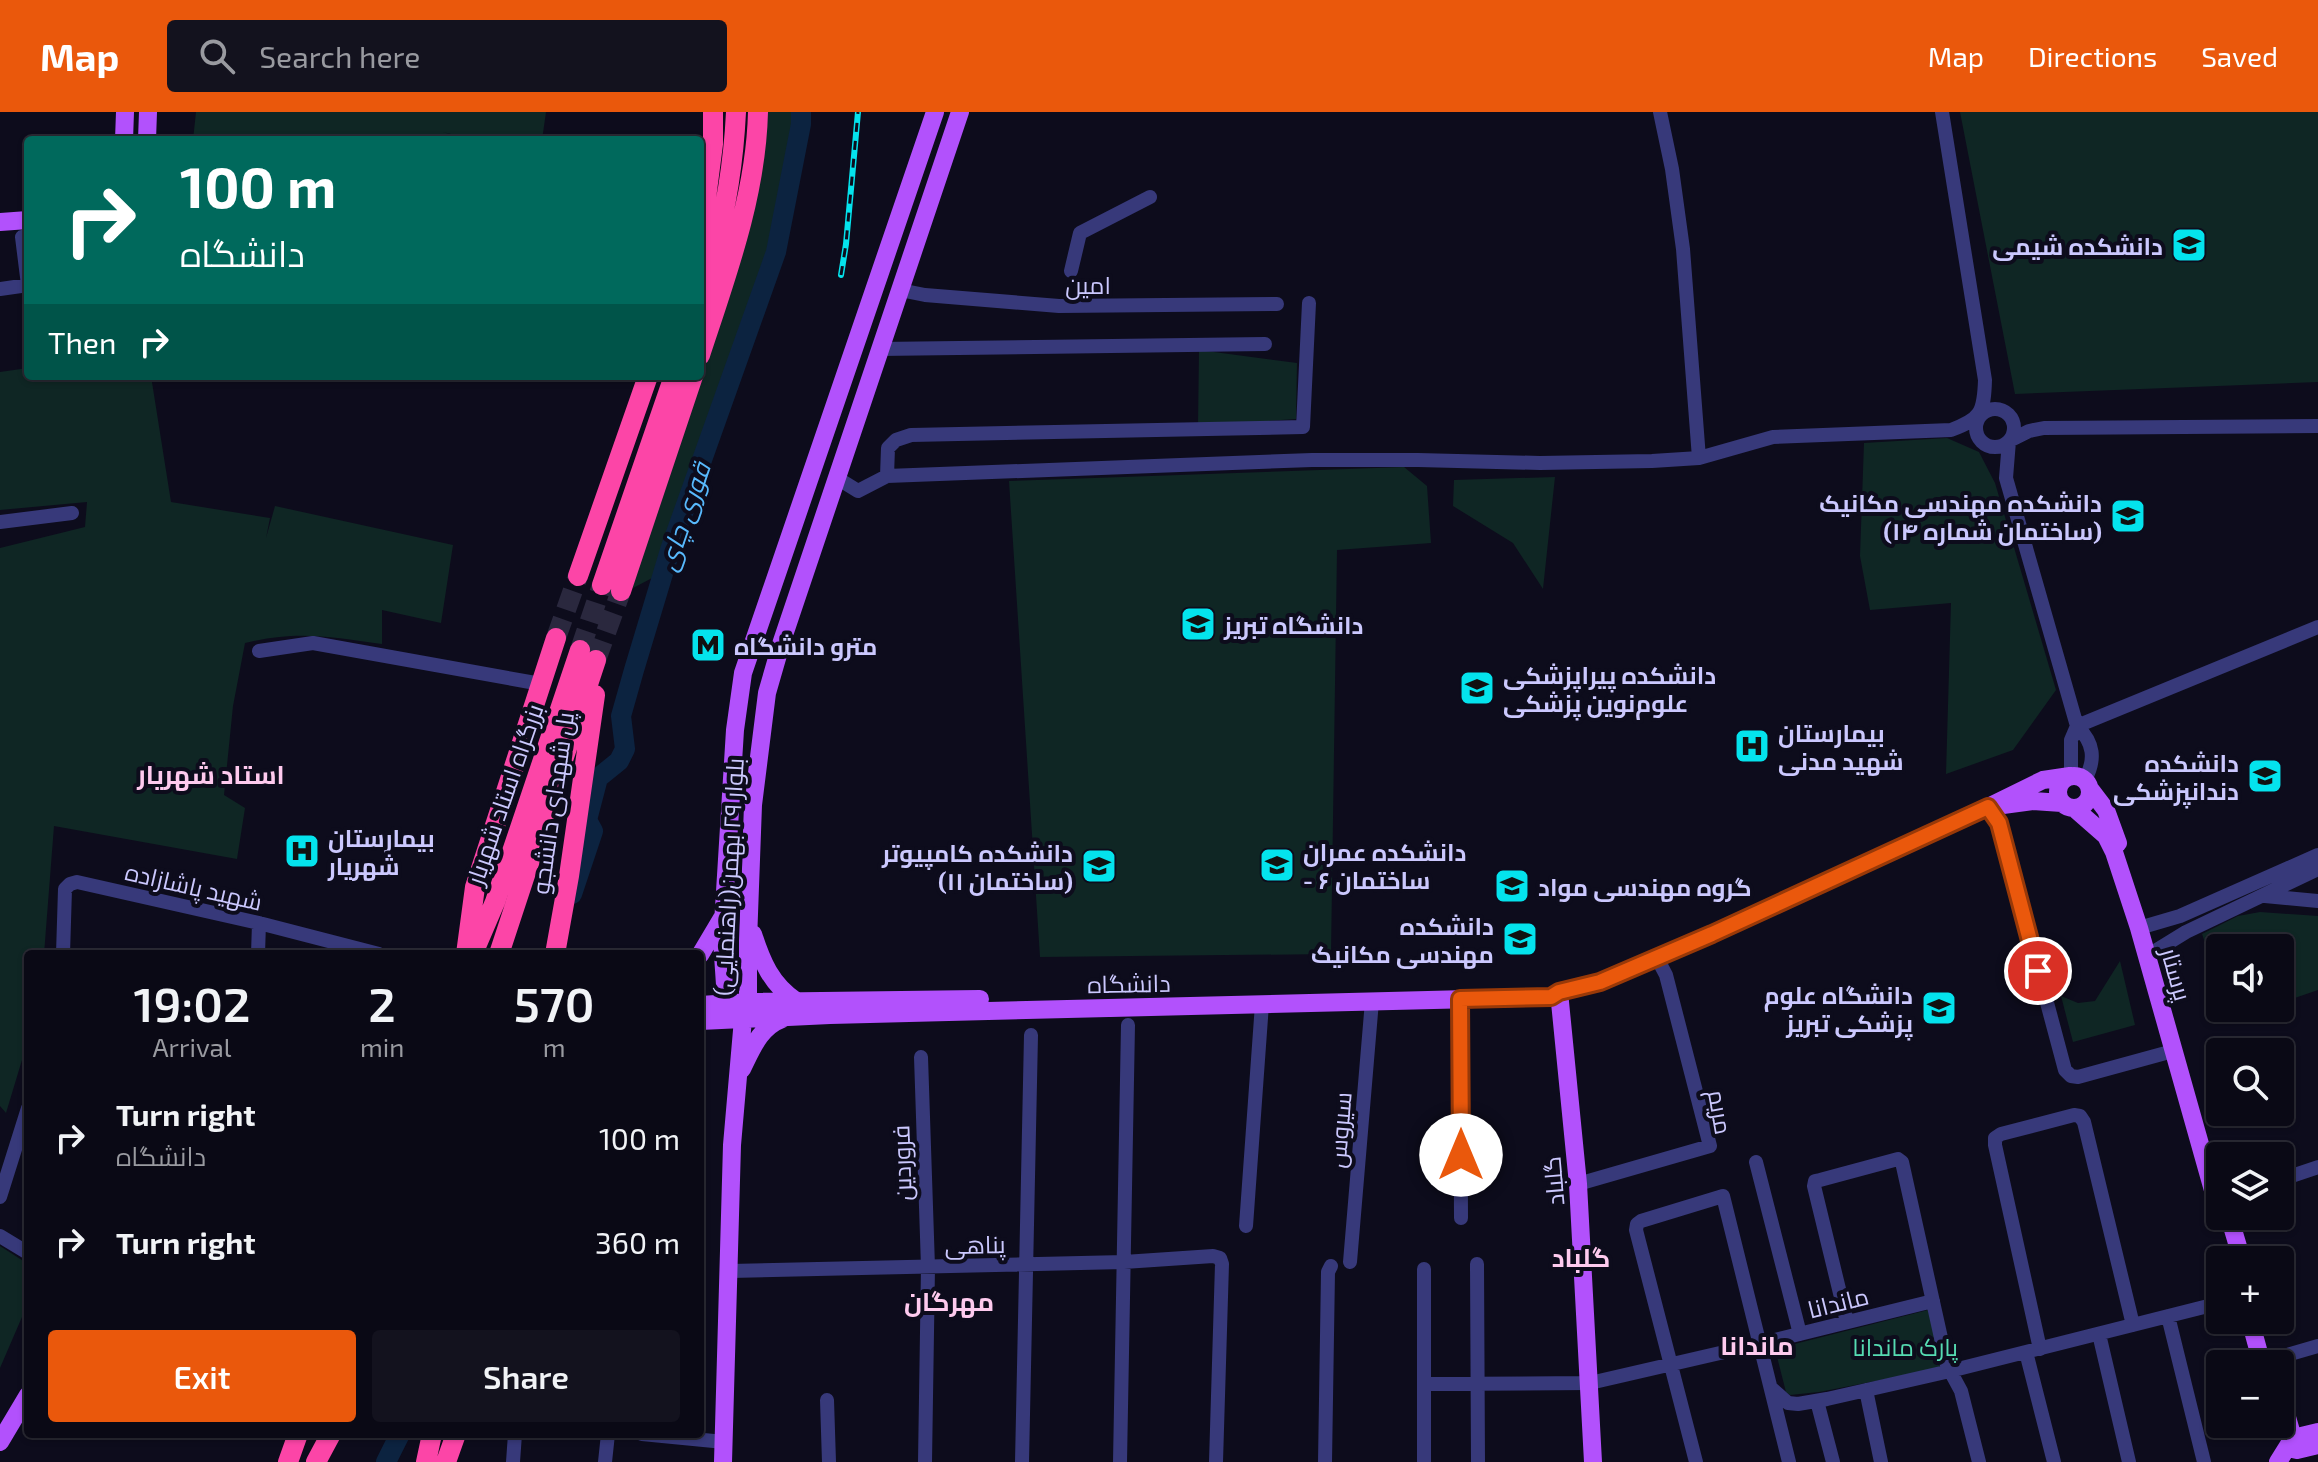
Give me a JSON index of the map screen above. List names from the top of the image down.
{
  "streets": {
    "highway": ["بزرگراه استاد شهریار", "پل شهدای دانشجو"],
    "main road": [
      "بلوار ٢٩ بهمن(راهنمایی)",
      "پرستار",
      "دانشگاه",
      "گلباد"
    ],
    "street": [
      "امین",
      "شهید پاشازاده",
      "مریم",
      "سیروس",
      "فروردین",
      "پناهی",
      "ماندانا"
    ]
  },
  "crossings": [
    ["امین", "بلوار ٢٩ بهمن(راهنمایی)"],
    ["بزرگراه استاد شهریار", "پل شهدای دانشجو"],
    ["بلوار ٢٩ بهمن(راهنمایی)", "دانشگاه"],
    ["پرستار", "دانشگاه"],
    ["دانشگاه", "مریم"],
    ["دانشگاه", "سیروس"],
    ["دانشگاه", "گلباد"],
    ["مریم", "گلباد"],
    ["فروردین", "پناهی"],
    ["گلباد", "ماندانا"]
  ],
  "districts": [
    "استاد شهریار",
    "گلباد",
    "مهرگان",
    "ماندانا"
  ],
  "water": ["قوری چای"],
  "parks": ["پارک ماندانا"],
  "places": {
    "school or university": [
      "دانشکده شیمی",
      "دانشکده مهندسی مکانیک (ساختمان شماره ۱۴)",
      "دانشگاه تبریز",
      "دانشکده پیراپزشکی علوم‌نوین پزشکی",
      "دانشکده دندانپزشکی",
      "دانشکده عمران - ساختمان ۶",
      "دانشکده کامپیوتر (ساختمان ۱۱)",
      "گروه مهندسی مواد",
      "دانشکده مهندسی مکانیک",
      "دانشگاه علوم پزشکی تبریز"
    ],
    "metro station": ["مترو دانشگاه"],
    "hospital": ["بیمارستان شهید مدنی", "بیمارستان شهریار"]
  },
  "page": {
    "header": "Map",
    "search": "Search here",
    "nav": ["Map", "Directions", "Saved"],
    "turn": ["100 m", "دانشگاه"],
    "then": "Then",
    "map_buttons": ["+", "−"],
    "eta": [
      "19:02",
      "Arrival",
      "2",
      "min",
      "570",
      "m"
    ],
    "list": [
      {
        "name": "Turn right",
        "note": "دانشگاه",
        "value": "100 m"
      },
      {
        "name": "Turn right",
        "value": "360 m"
      }
    ],
    "buttons": ["Exit", "Share"]
  }
}
